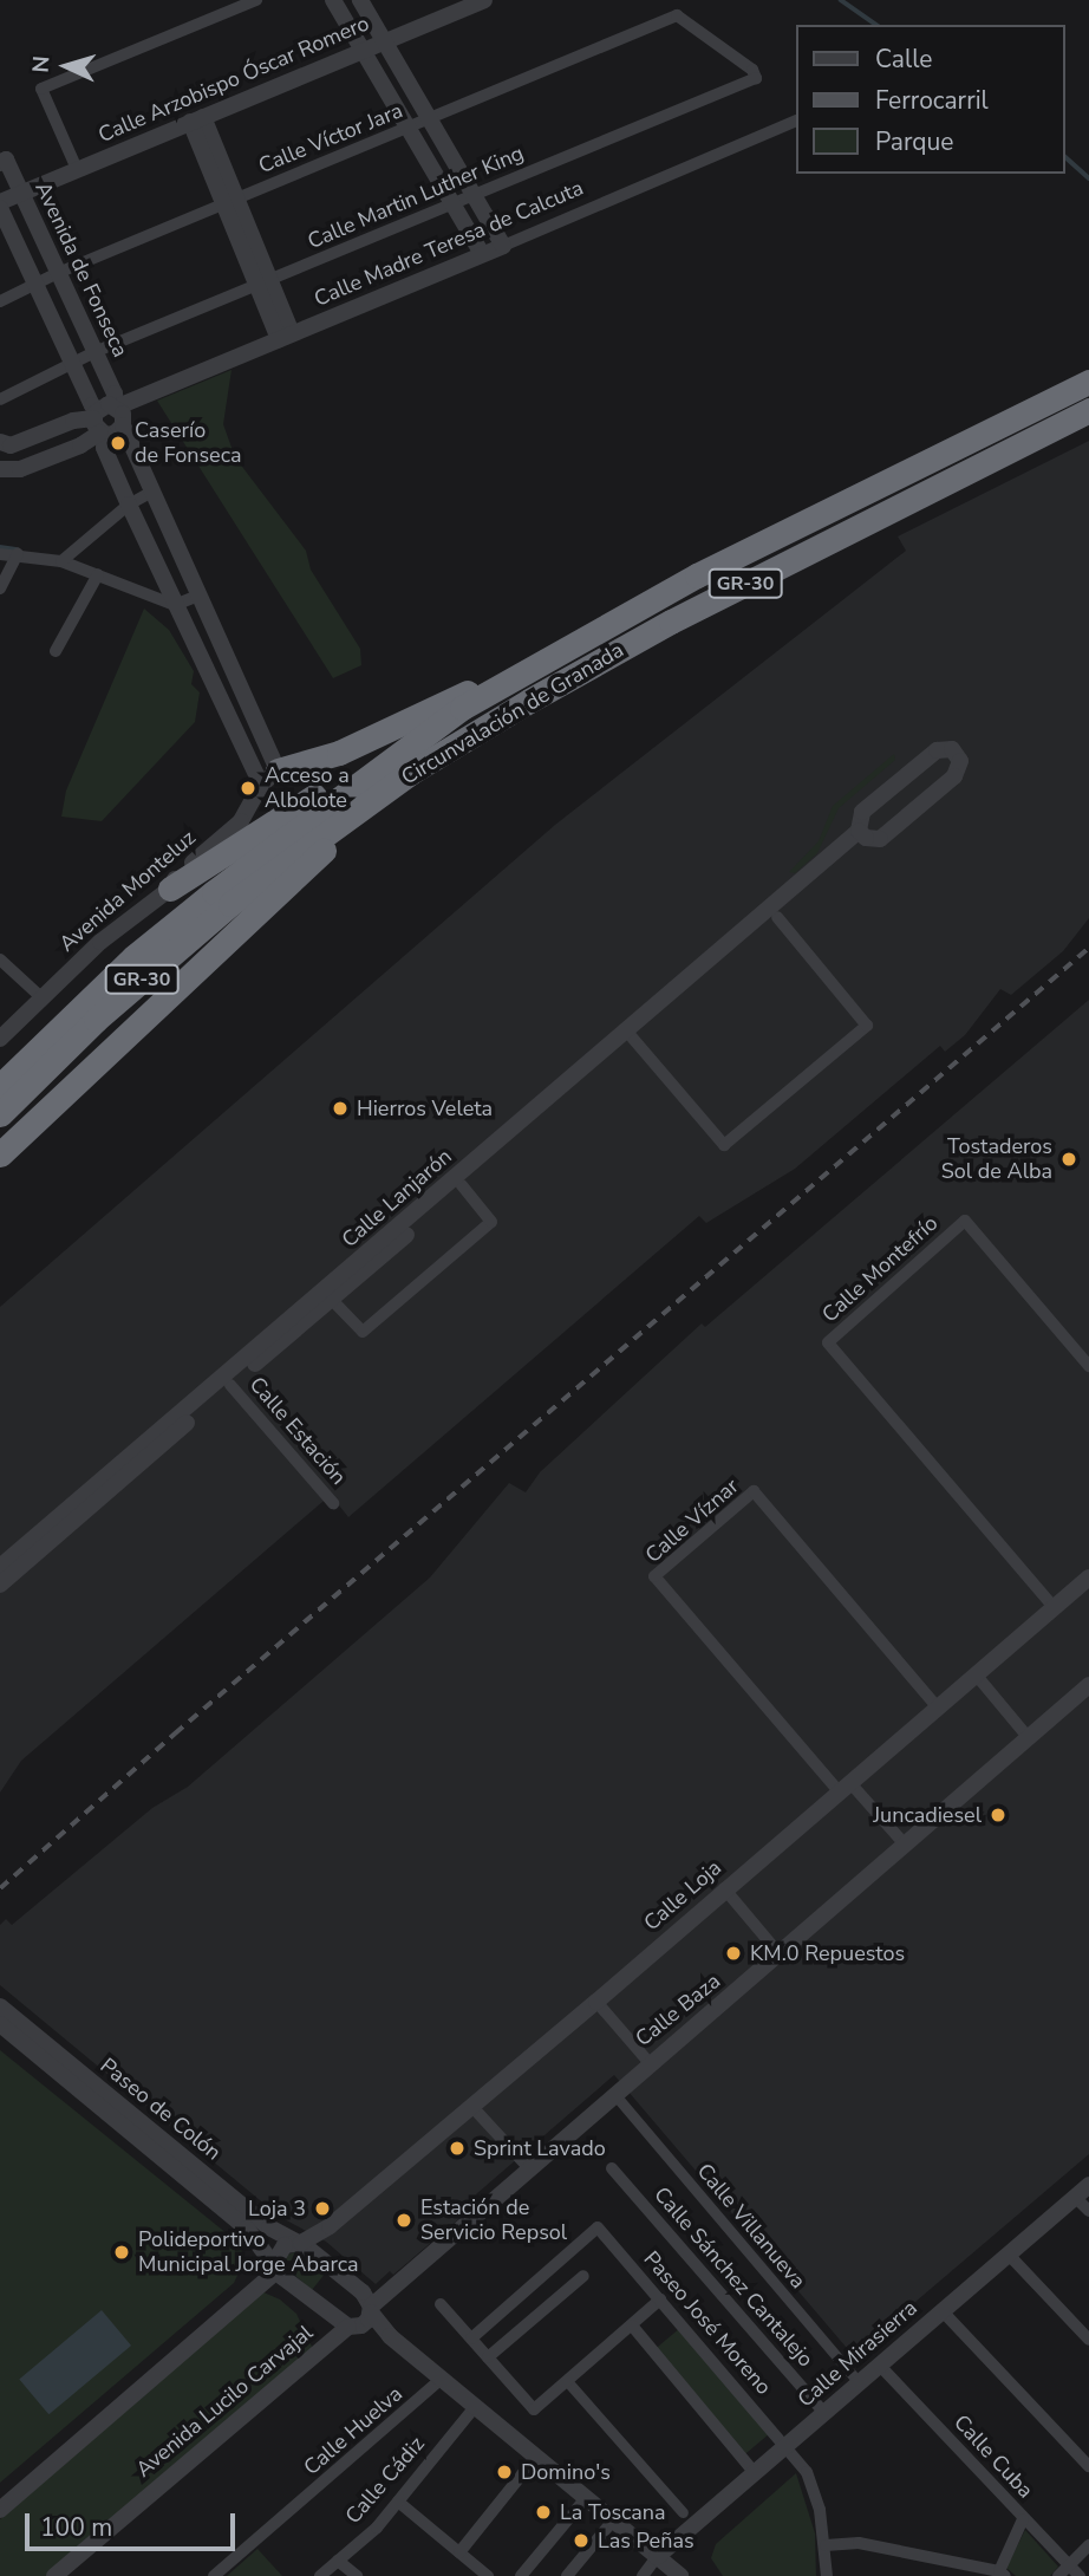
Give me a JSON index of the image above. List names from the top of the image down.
{
  "streets": {
    "highway": ["GR-30", "Circunvalación de Granada"],
    "street": [
      "Calle Arzobispo Óscar Romero",
      "Calle Víctor Jara",
      "Calle Martin Luther King",
      "Calle Madre Teresa de Calcuta",
      "Avenida de Fonseca",
      "Avenida Monteluz",
      "Calle Lanjarón",
      "Calle Montefrío",
      "Calle Estación",
      "Calle Víznar",
      "Calle Loja",
      "Calle Baza",
      "Paseo de Colón",
      "Calle Villanueva",
      "Calle Sánchez Cantalejo",
      "Paseo José Moreno",
      "Calle Mirasierra",
      "Avenida Lucilo Carvajal",
      "Calle Huelva",
      "Calle Cuba",
      "Calle Cádiz"
    ]
  },
  "crossings": [
    ["Calle Arzobispo Óscar Romero", "Avenida de Fonseca"],
    ["Calle Víctor Jara", "Calle Martin Luther King"],
    ["Calle Víctor Jara", "Avenida de Fonseca"],
    ["Calle Martin Luther King", "Avenida de Fonseca"],
    ["Calle Madre Teresa de Calcuta", "Avenida de Fonseca"],
    ["Calle Lanjarón", "Calle Estación"],
    ["Calle Montefrío", "Calle Loja"],
    ["Calle Víznar", "Calle Loja"],
    ["Calle Loja", "Paseo de Colón"],
    ["Calle Baza", "Paseo de Colón"],
    ["Calle Baza", "Calle Villanueva"],
    ["Calle Baza", "Avenida Lucilo Carvajal"],
    ["Paseo de Colón", "Avenida Lucilo Carvajal"],
    ["Calle Villanueva", "Calle Mirasierra"],
    ["Calle Sánchez Cantalejo", "Calle Mirasierra"],
    ["Paseo José Moreno", "Calle Mirasierra"],
    ["Calle Mirasierra", "Calle Cuba"]
  ],
  "places": [
    "Caserío de Fonseca",
    "Acceso a Albolote",
    "Hierros Veleta",
    "Tostaderos Sol de Alba",
    "Juncadiesel",
    "KM.0 Repuestos",
    "Sprint Lavado",
    "Loja 3",
    "Estación de Servicio Repsol",
    "Polideportivo Municipal Jorge Abarca",
    "Domino's",
    "La Toscana",
    "Las Peñas"
  ],
  "legend": ["Calle", "Ferrocarril", "Parque"],
  "scale_bar": "100 m",
  "north": "left"
}
